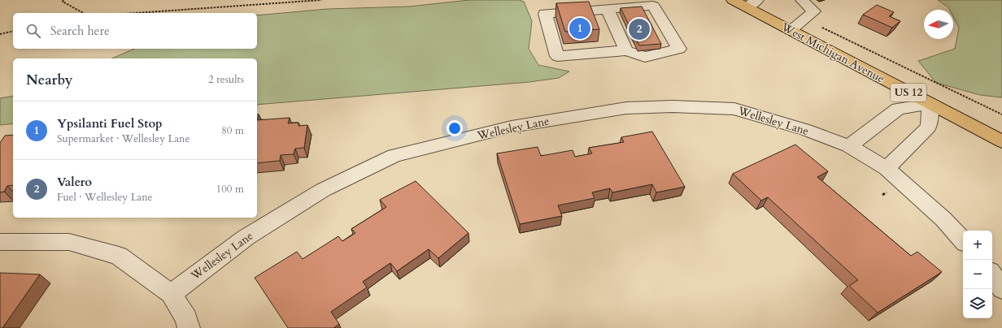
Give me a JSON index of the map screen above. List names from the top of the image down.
{
  "streets": {
    "highway": ["West Michigan Avenue", "US 12"],
    "street": ["Wellesley Lane"]
  },
  "north": "left",
  "page": {
    "search": "Search here",
    "pins": ["1", "2"],
    "heading": ["Nearby", "2 results"],
    "list": [
      {
        "mark": "1",
        "name": "Ypsilanti Fuel Stop",
        "note": "Supermarket · Wellesley Lane",
        "value": "80 m"
      },
      {
        "mark": "2",
        "name": "Valero",
        "note": "Fuel · Wellesley Lane",
        "value": "100 m"
      }
    ],
    "map_buttons": ["+", "−"]
  }
}
